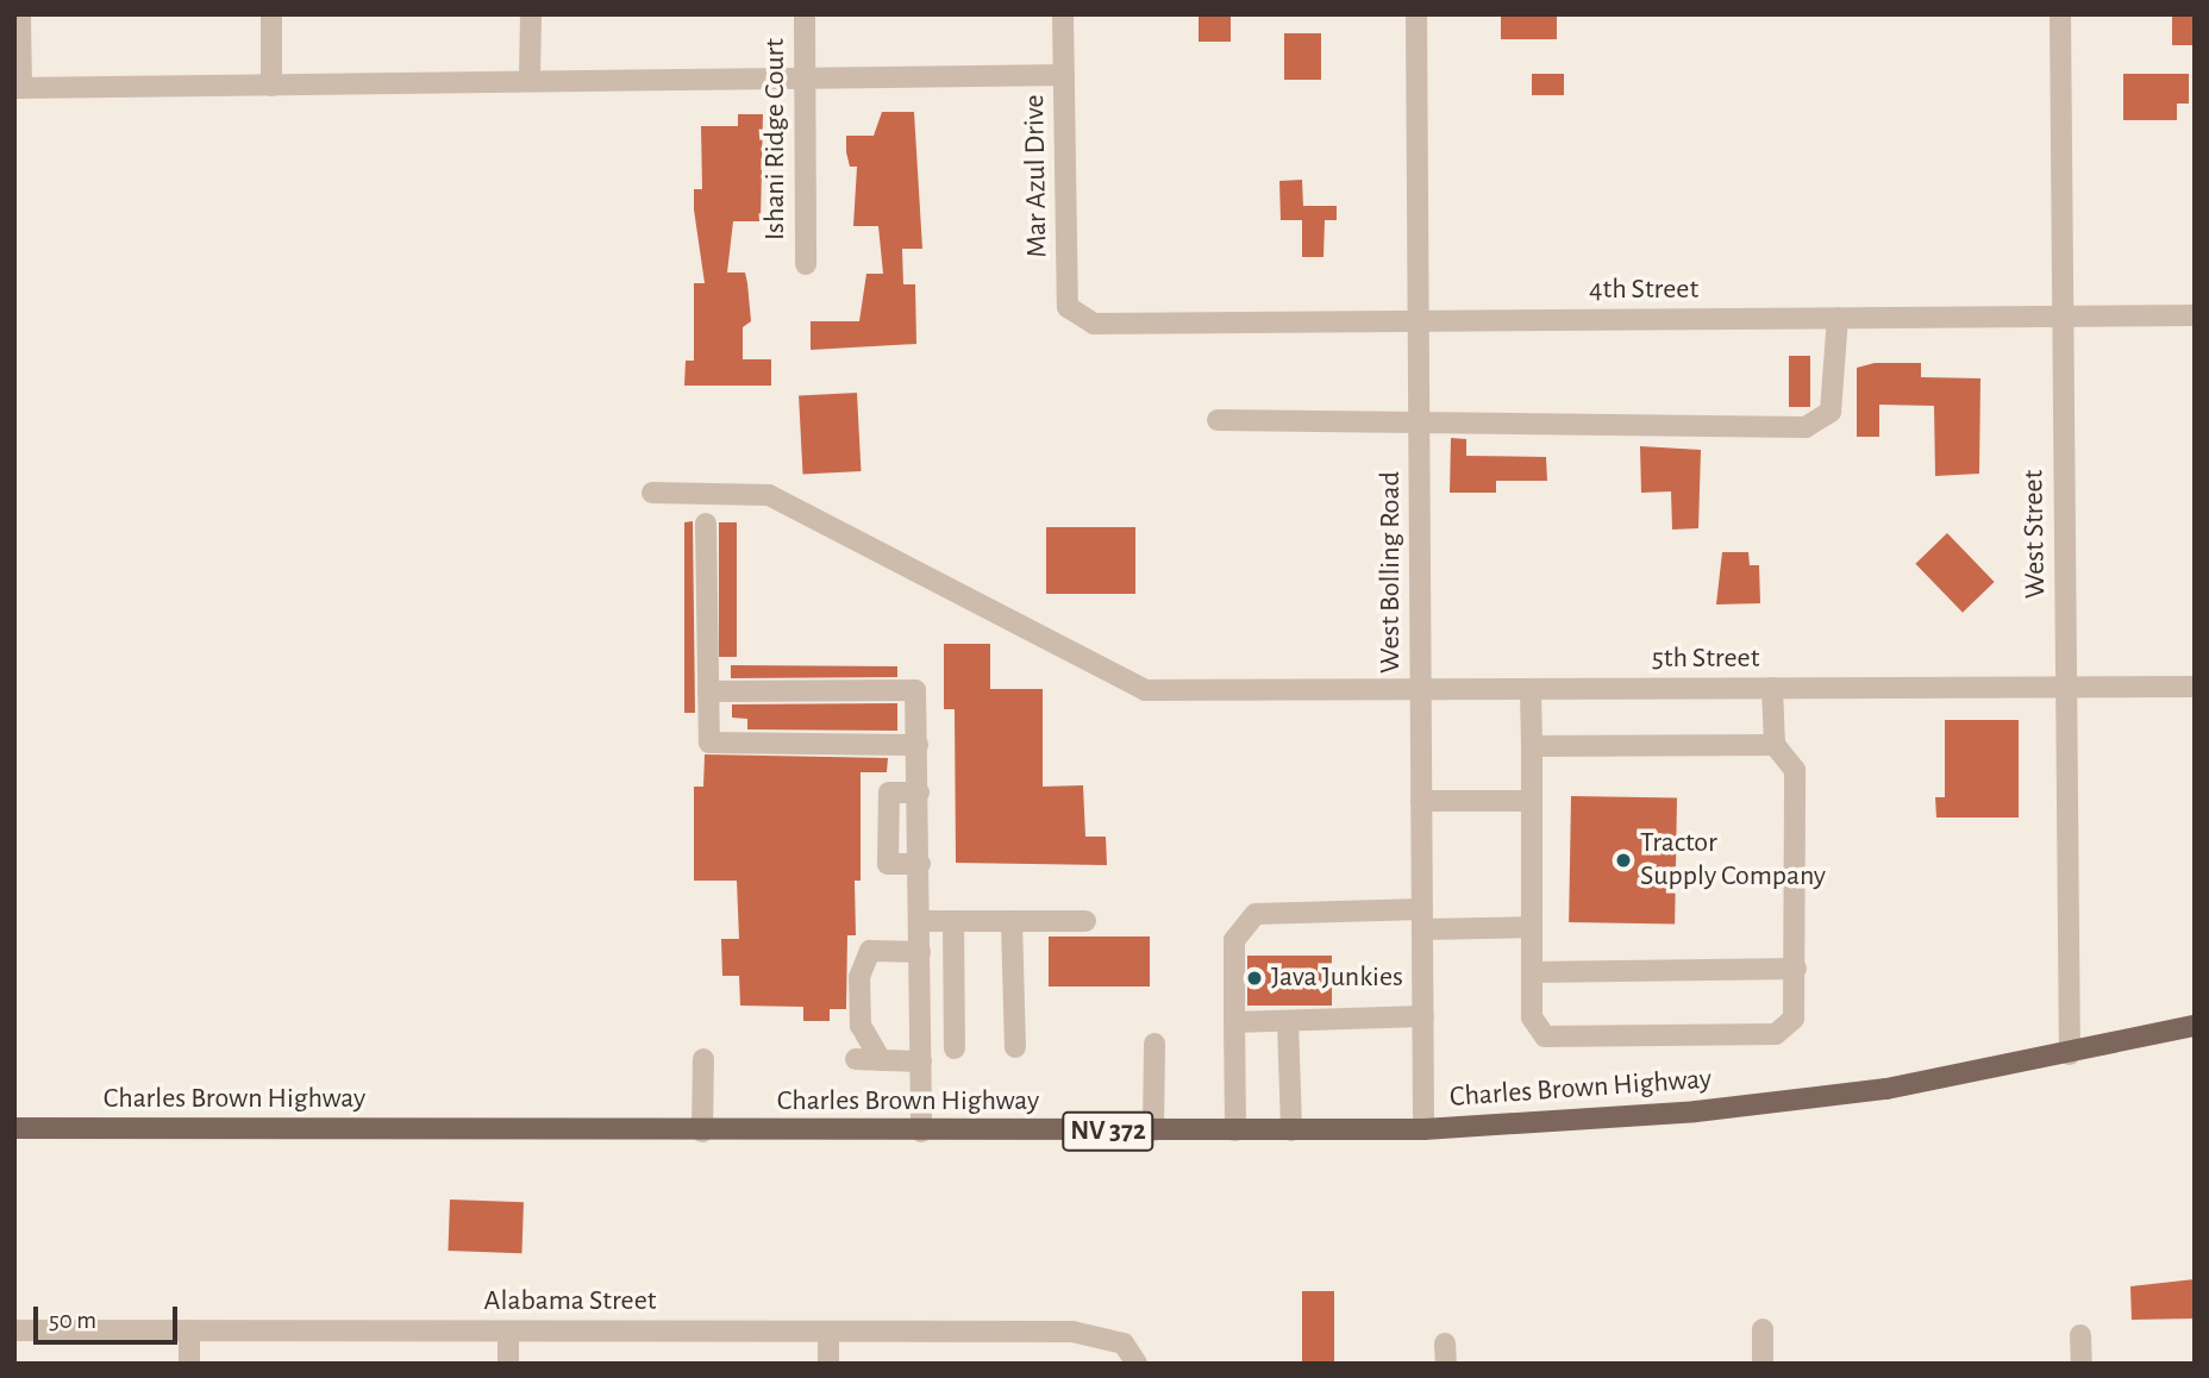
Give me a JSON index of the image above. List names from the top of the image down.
{
  "streets": {
    "main road": ["Charles Brown Highway", "NV 372"],
    "street": [
      "Ishani Ridge Court",
      "Mar Azul Drive",
      "4th Street",
      "West Street",
      "West Bolling Road",
      "5th Street",
      "Alabama Street"
    ]
  },
  "crossings": [
    ["Mar Azul Drive", "4th Street"],
    ["4th Street", "West Street"],
    ["4th Street", "West Bolling Road"],
    ["West Street", "5th Street"],
    ["West Street", "Charles Brown Highway"],
    ["West Bolling Road", "5th Street"],
    ["West Bolling Road", "Charles Brown Highway"]
  ],
  "places": ["Tractor Supply Company", "Java Junkies"],
  "scale_bar": "50 m"
}
